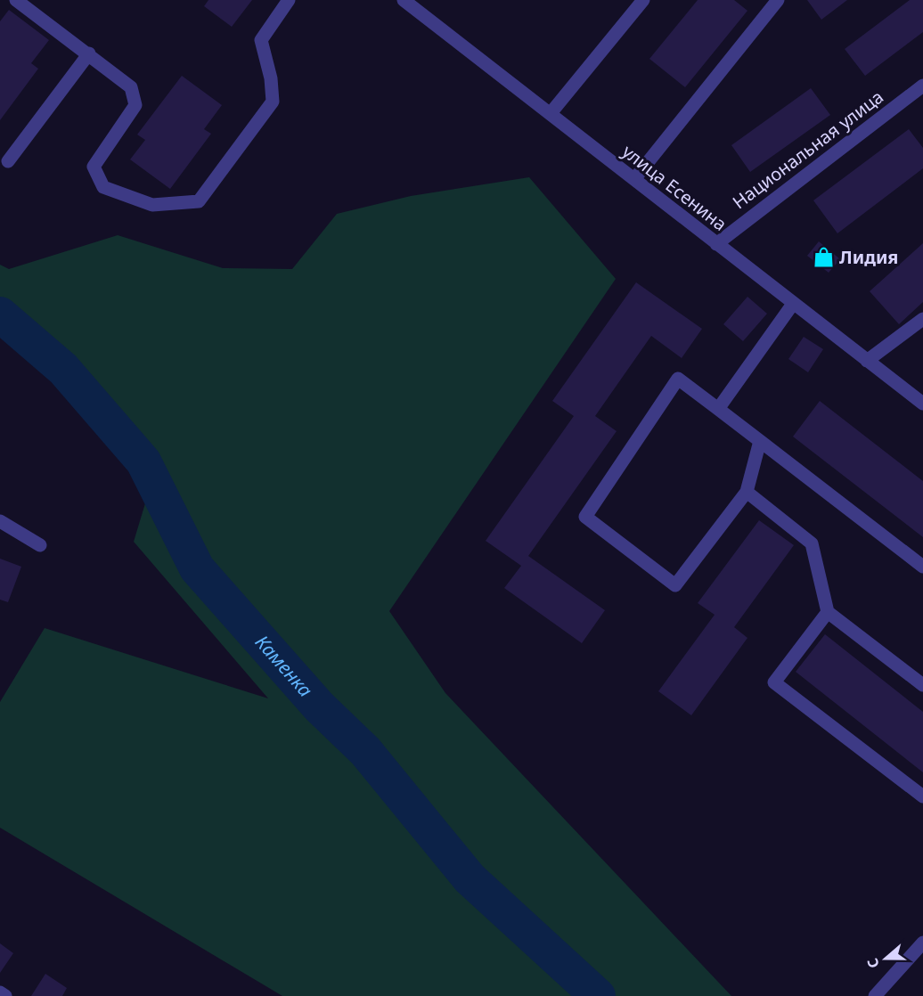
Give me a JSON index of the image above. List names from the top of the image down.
{
  "streets": {
    "street": ["Национальная улица", "улица Есенина"]
  },
  "crossings": [
    ["Национальная улица", "улица Есенина"]
  ],
  "water": ["Каменка"],
  "places": {
    "shop": ["Лидия"]
  },
  "north": "left"
}
